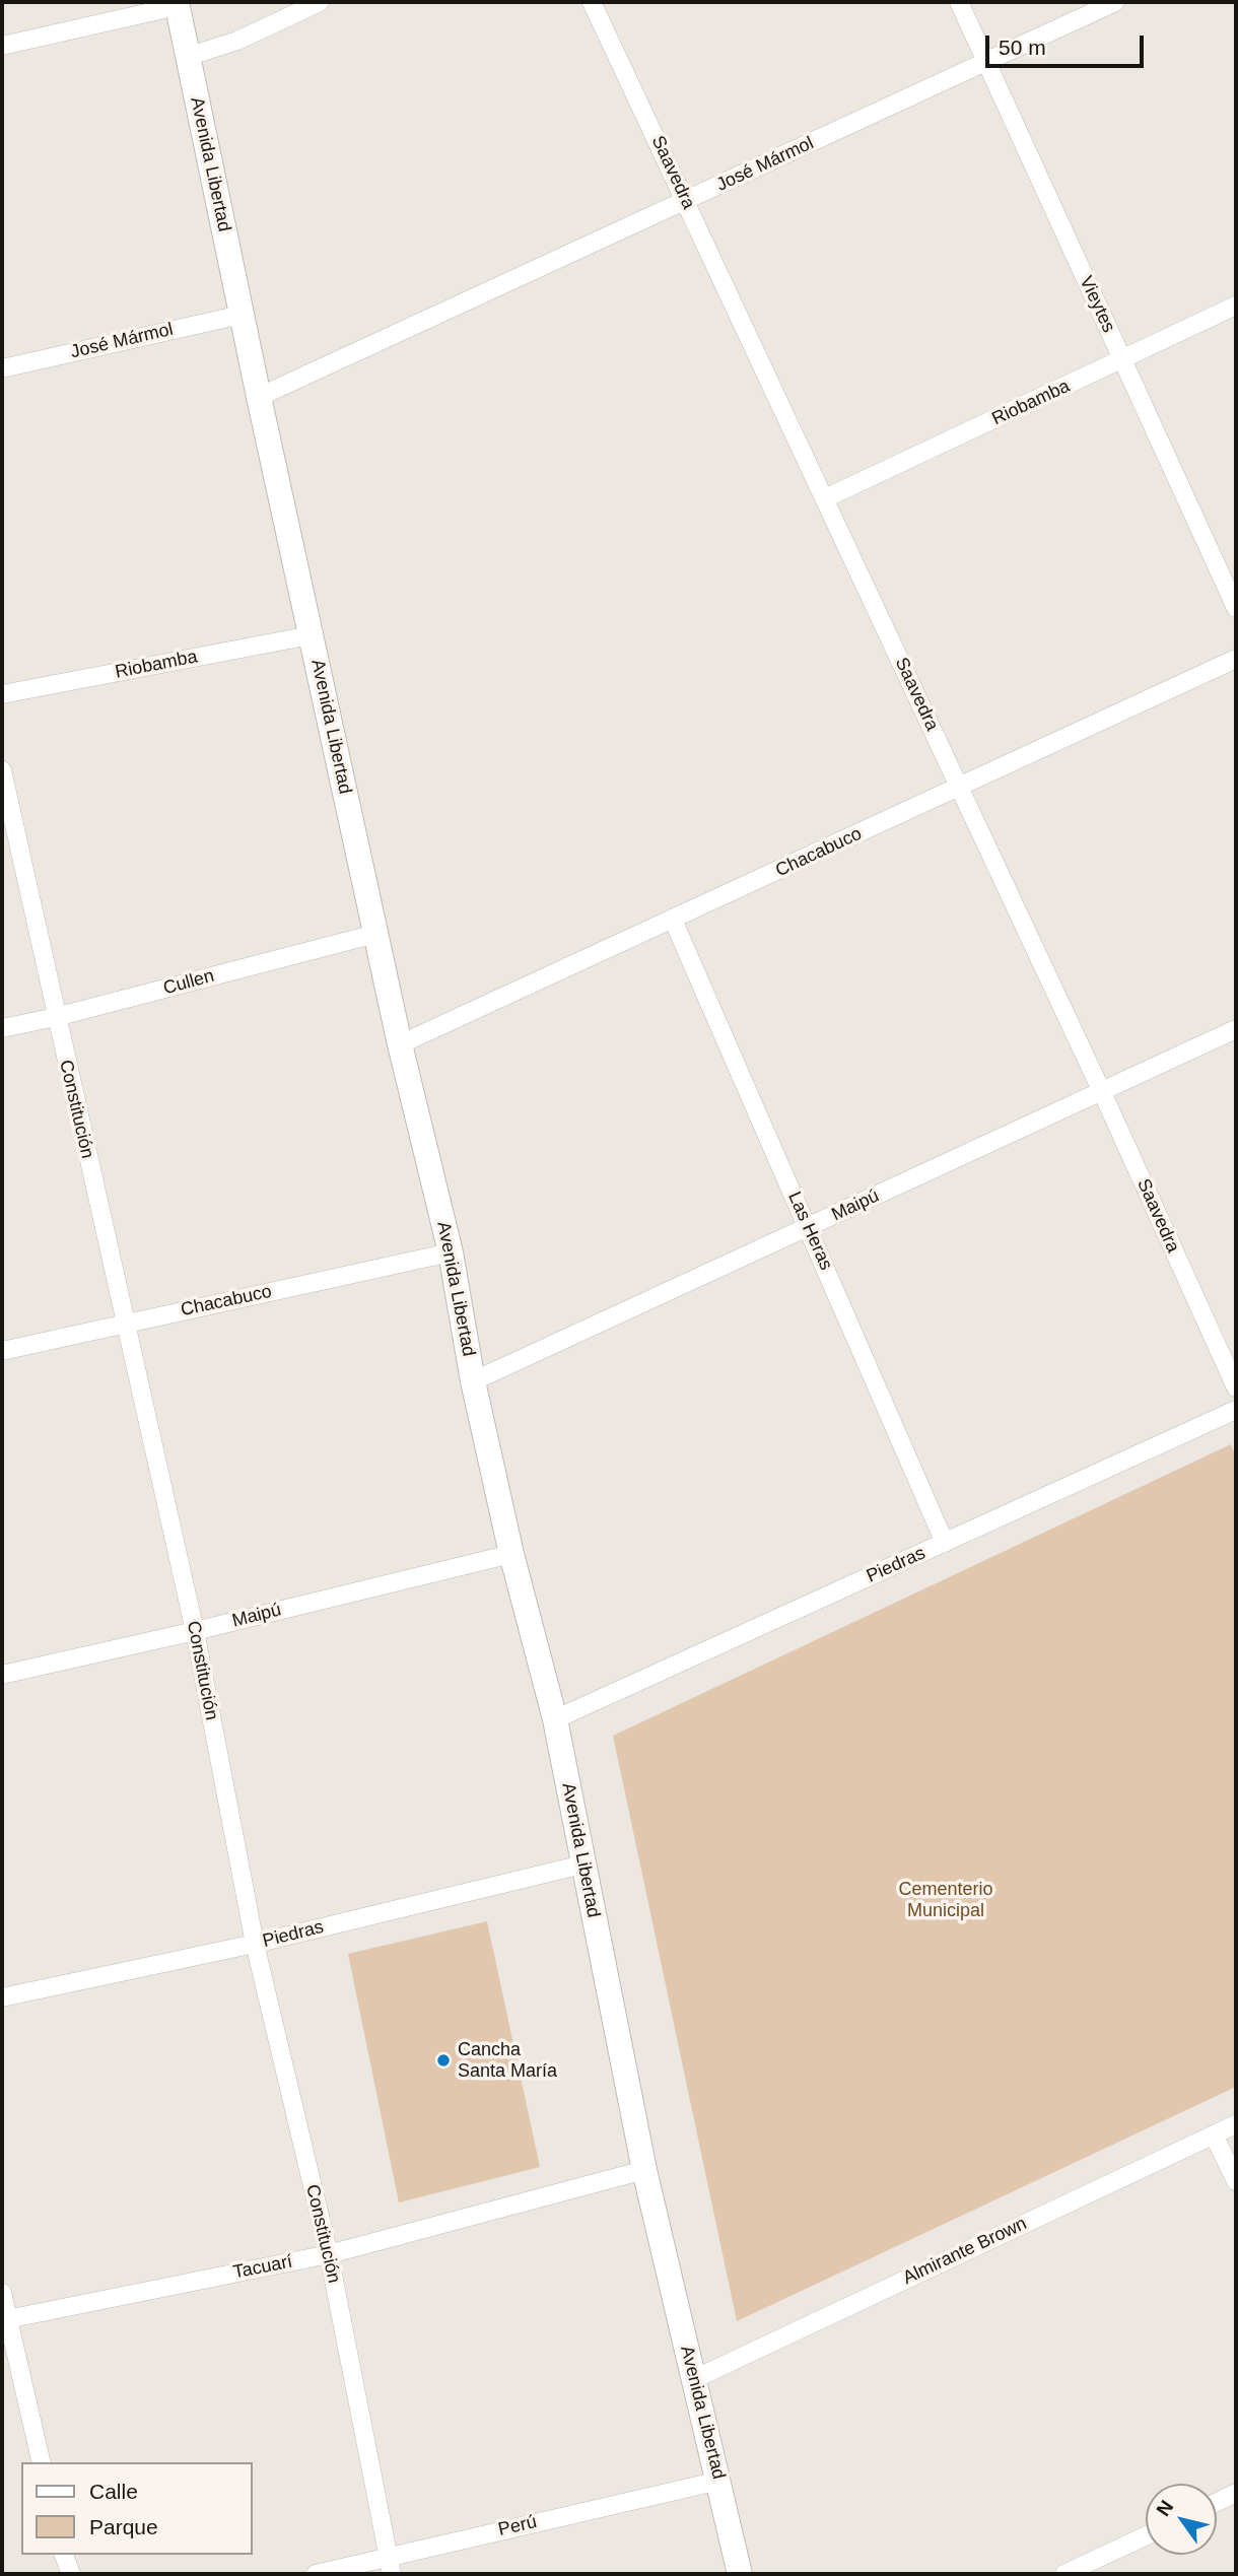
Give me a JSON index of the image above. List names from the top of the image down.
{
  "streets": {
    "main road": ["Avenida Libertad"],
    "street": [
      "José Mármol",
      "Saavedra",
      "Vieytes",
      "Riobamba",
      "Chacabuco",
      "Cullen",
      "Constitución",
      "Maipú",
      "Las Heras",
      "Piedras",
      "Almirante Brown",
      "Tacuarí",
      "Perú"
    ]
  },
  "crossings": [
    ["Avenida Libertad", "José Mármol"],
    ["Avenida Libertad", "Riobamba"],
    ["Avenida Libertad", "Chacabuco"],
    ["Avenida Libertad", "Cullen"],
    ["Avenida Libertad", "Maipú"],
    ["Avenida Libertad", "Piedras"],
    ["Avenida Libertad", "Almirante Brown"],
    ["Avenida Libertad", "Tacuarí"],
    ["Avenida Libertad", "Perú"],
    ["José Mármol", "Saavedra"],
    ["José Mármol", "Vieytes"],
    ["Saavedra", "Riobamba"],
    ["Saavedra", "Chacabuco"],
    ["Saavedra", "Maipú"],
    ["Vieytes", "Riobamba"],
    ["Chacabuco", "Constitución"],
    ["Chacabuco", "Las Heras"],
    ["Cullen", "Constitución"],
    ["Constitución", "Maipú"],
    ["Constitución", "Piedras"],
    ["Constitución", "Tacuarí"],
    ["Constitución", "Perú"],
    ["Maipú", "Las Heras"],
    ["Las Heras", "Piedras"]
  ],
  "parks": ["Cementerio Municipal"],
  "places": ["Cancha Santa María"],
  "legend": ["Calle", "Parque"],
  "scale_bar": "50 m",
  "north": "top left"
}
